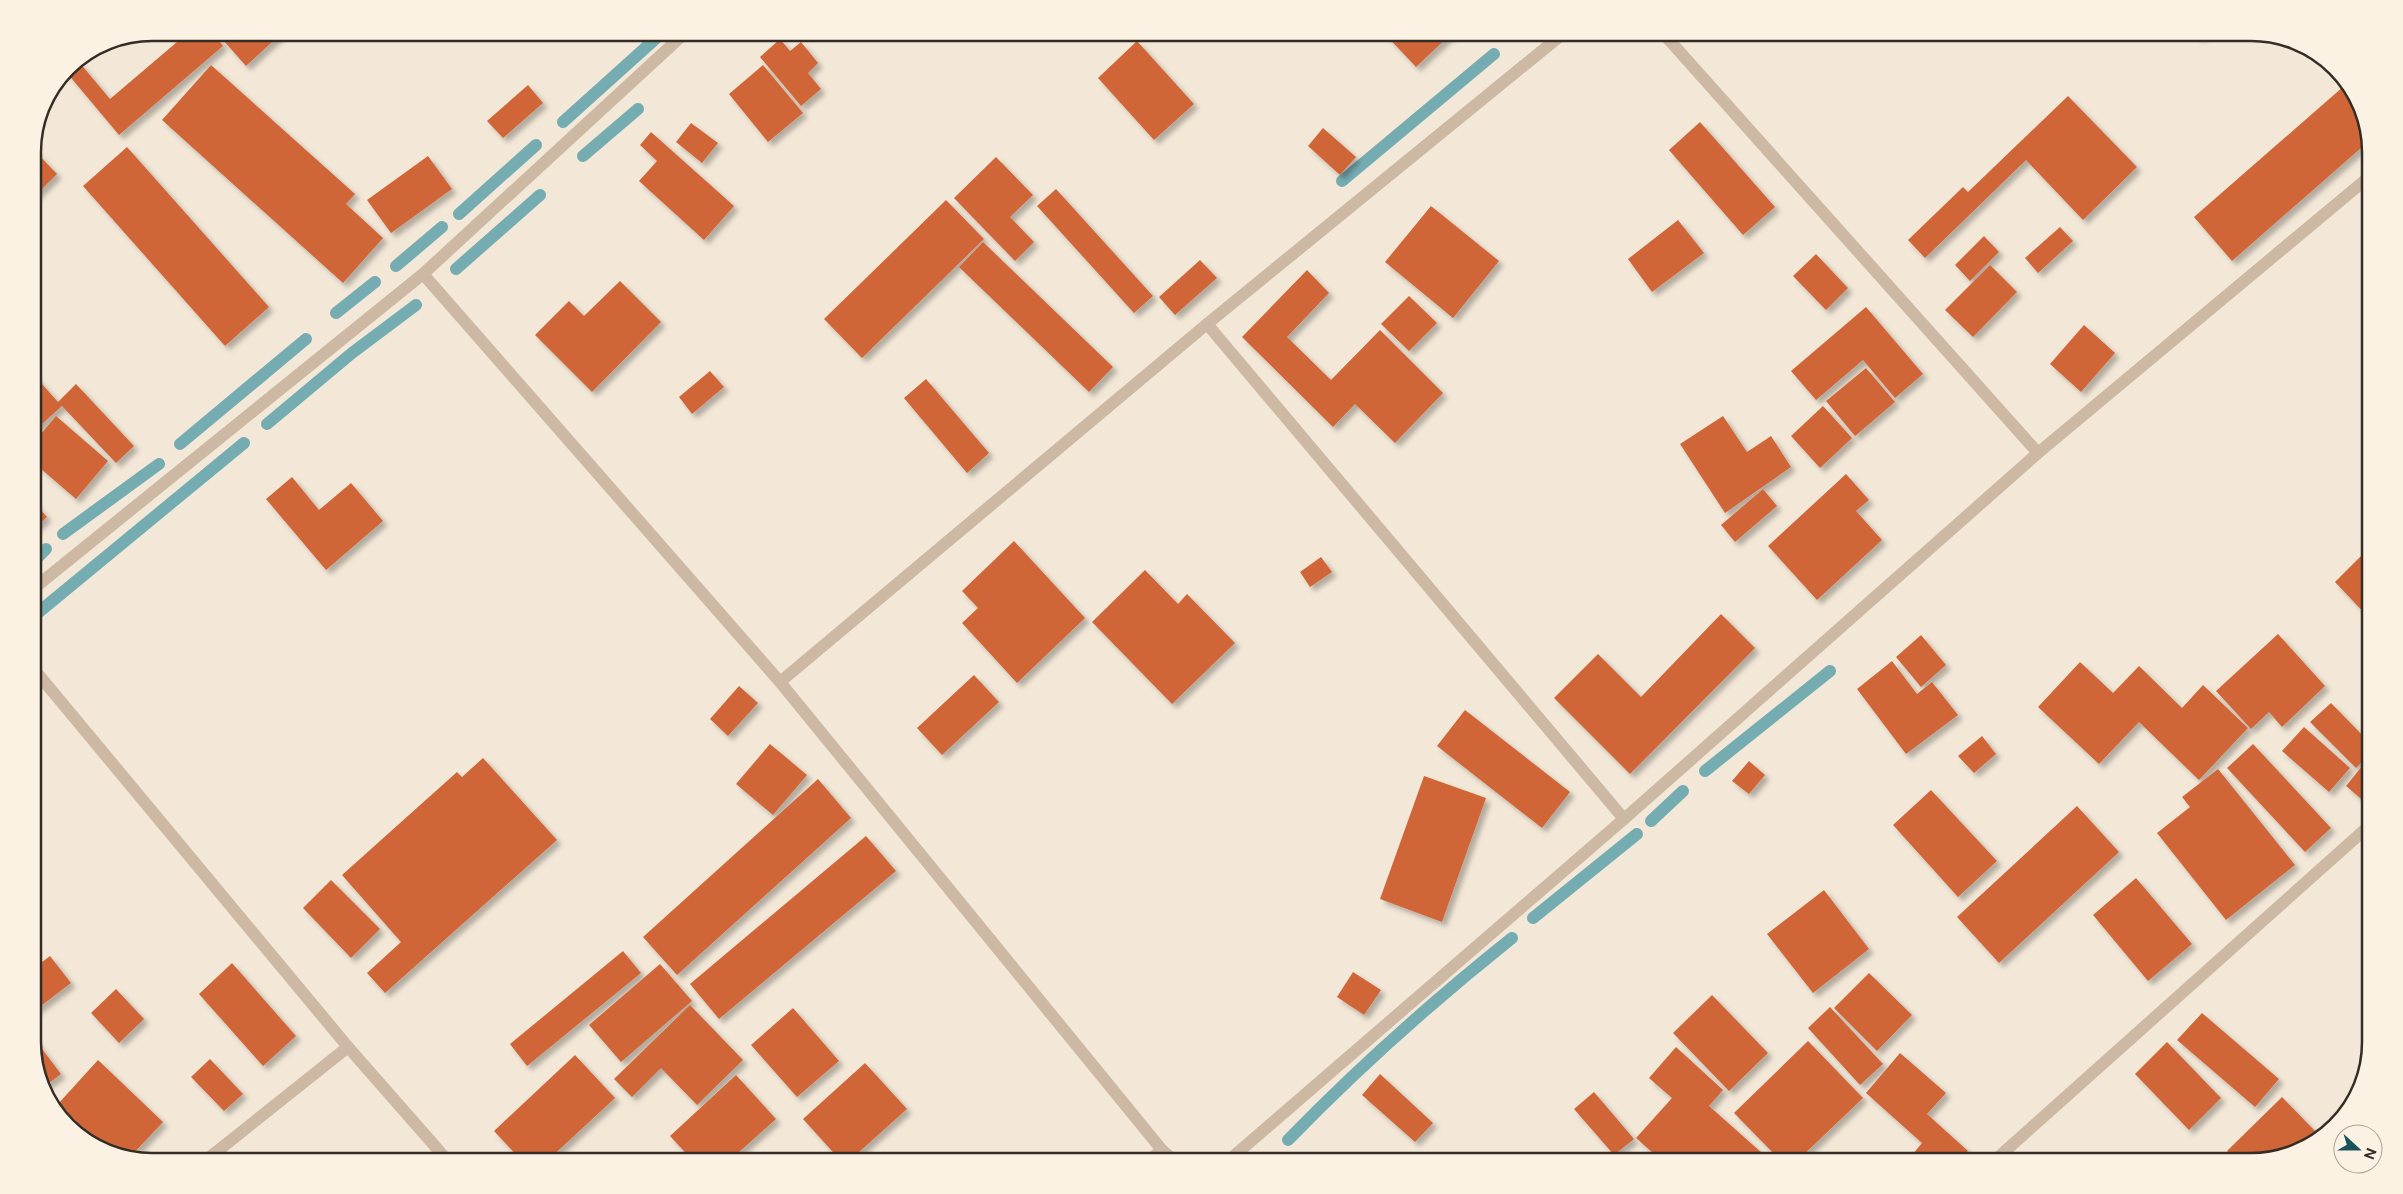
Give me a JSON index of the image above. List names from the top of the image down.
{
  "north": "right"
}
